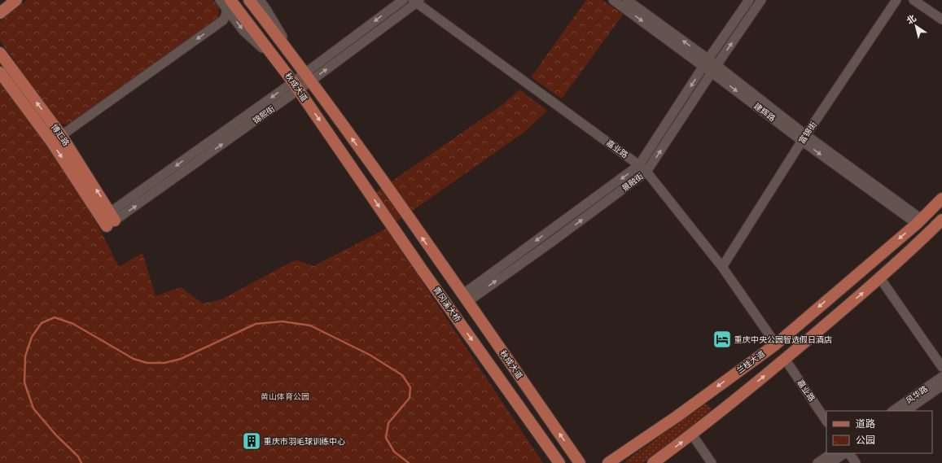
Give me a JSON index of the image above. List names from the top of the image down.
{
  "streets": {
    "main road": [
      "秋成大道",
      "博汇路",
      "青冈溪大桥",
      "兰桂大道"
    ],
    "street": [
      "建辉路",
      "锦熙街",
      "富锦街",
      "嘉业路",
      "景融街",
      "风华路"
    ]
  },
  "crossings": [
    ["秋成大道", "锦熙街"],
    ["秋成大道", "景融街"],
    ["秋成大道", "青冈溪大桥"],
    ["建辉路", "富锦街"],
    ["建辉路", "景融街"],
    ["建辉路", "兰桂大道"],
    ["锦熙街", "博汇路"],
    ["锦熙街", "嘉业路"],
    ["富锦街", "嘉业路"],
    ["嘉业路", "景融街"],
    ["嘉业路", "兰桂大道"]
  ],
  "one_way": ["青冈溪大桥"],
  "parks": ["黄山体育公园"],
  "places": {
    "hotel": ["重庆中央公园智选假日酒店"],
    "building": ["重庆市羽毛球训练中心"]
  },
  "legend": ["道路", "公园"],
  "north": "top left"
}
